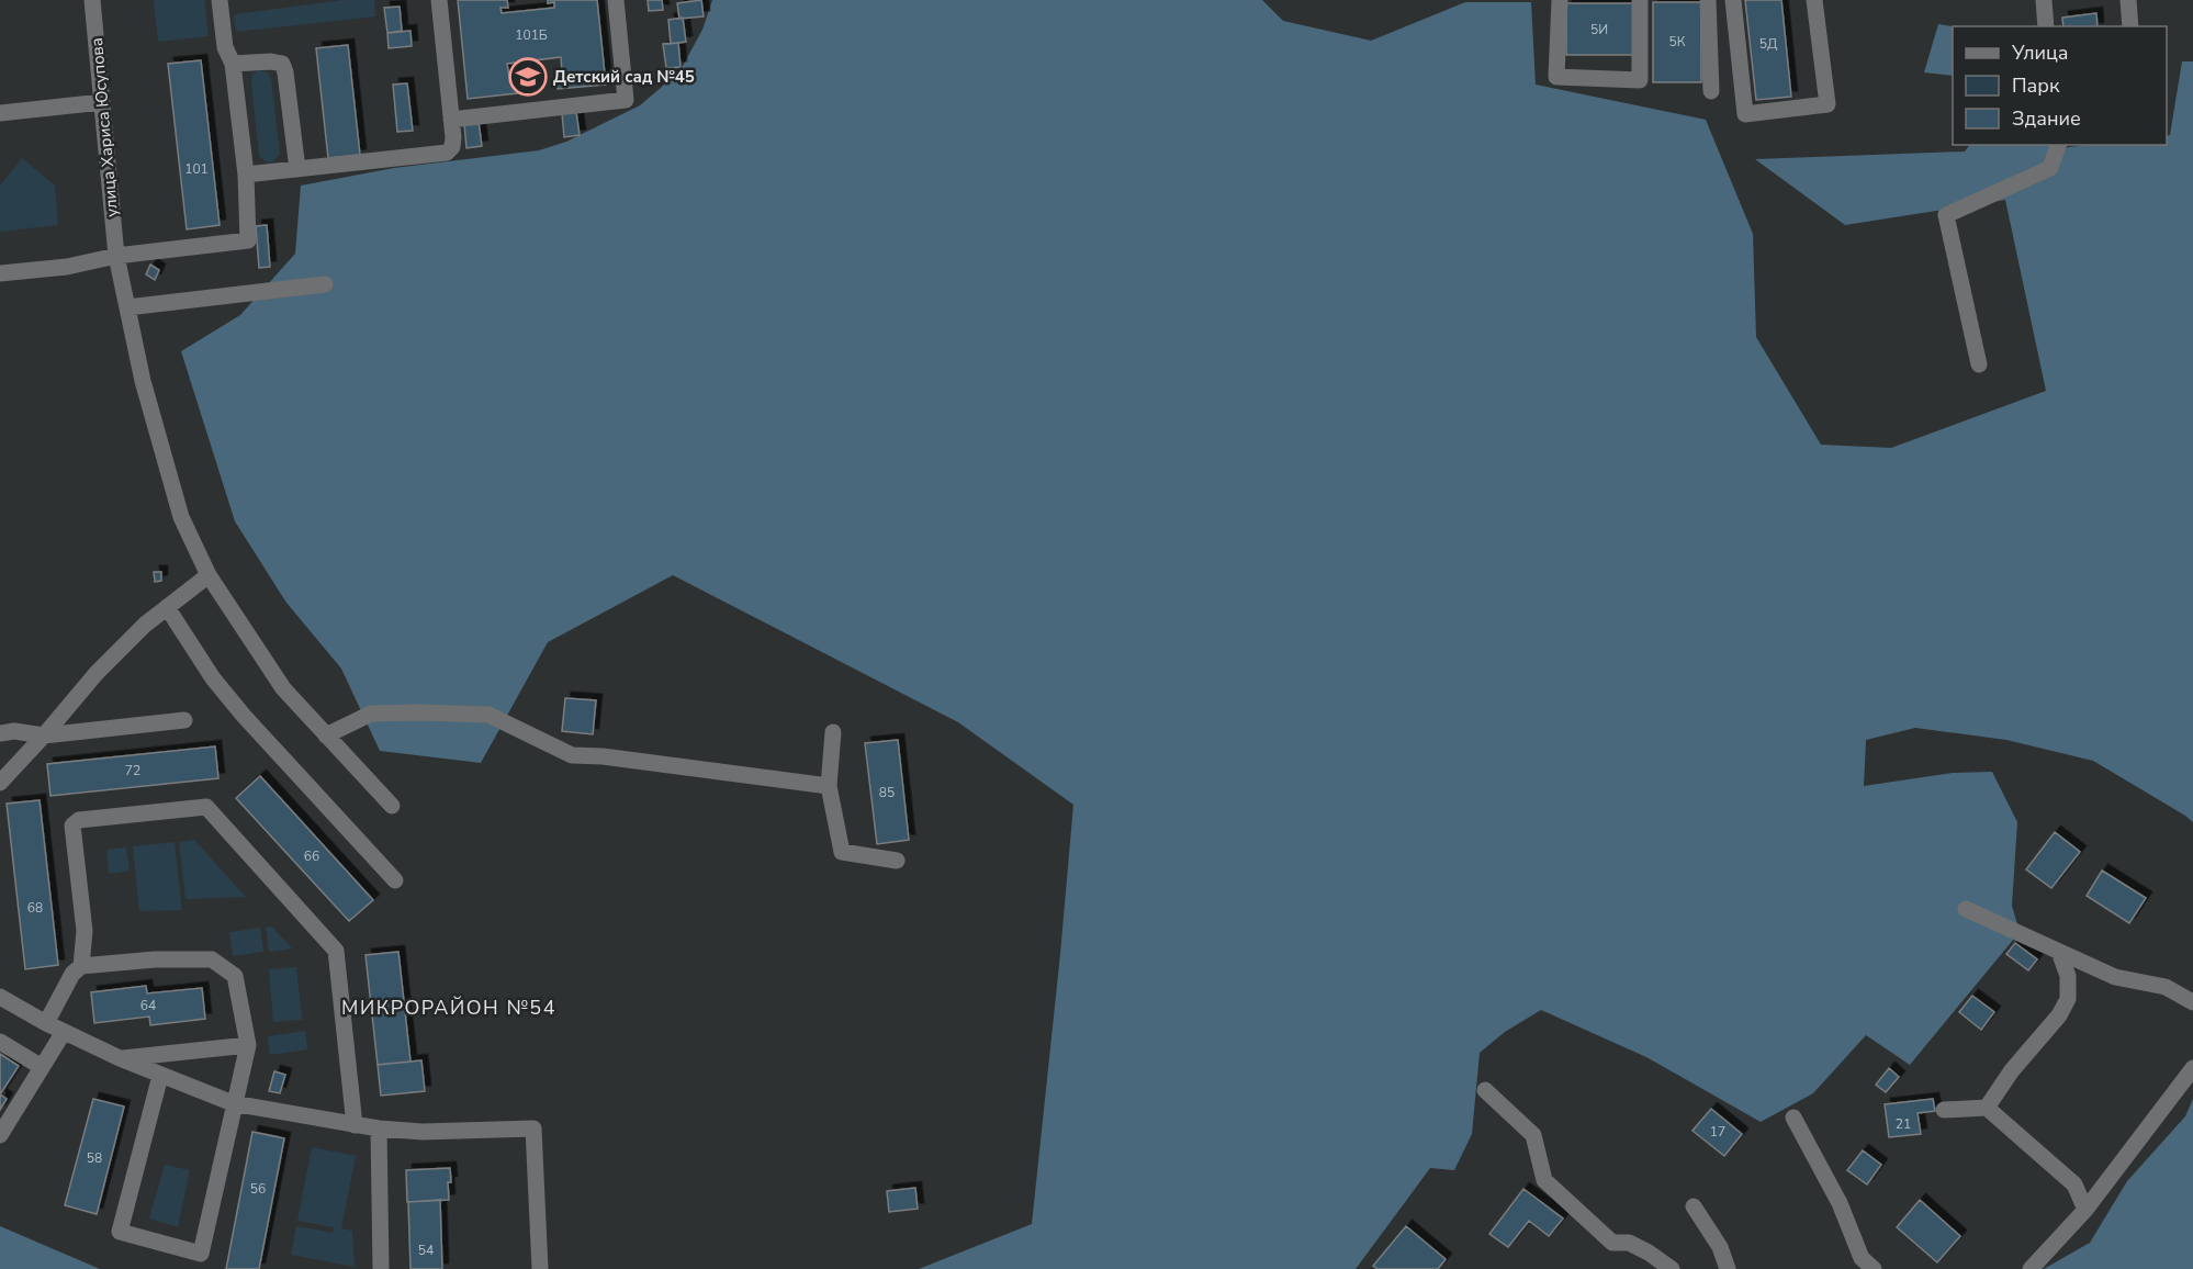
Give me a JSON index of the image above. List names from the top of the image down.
{
  "streets": {
    "street": ["улица Хариса Юсупова"]
  },
  "districts": ["МИКРОРАЙОН №54"],
  "places": {
    "school or university": ["Детский сад №45"]
  },
  "house_numbers": [
    "5И",
    "101Б",
    "5К",
    "5Д",
    "101",
    "72",
    "85",
    "66",
    "68",
    "64",
    "21",
    "17",
    "58",
    "56",
    "54"
  ],
  "legend": ["Улица", "Парк", "Здание"]
}
